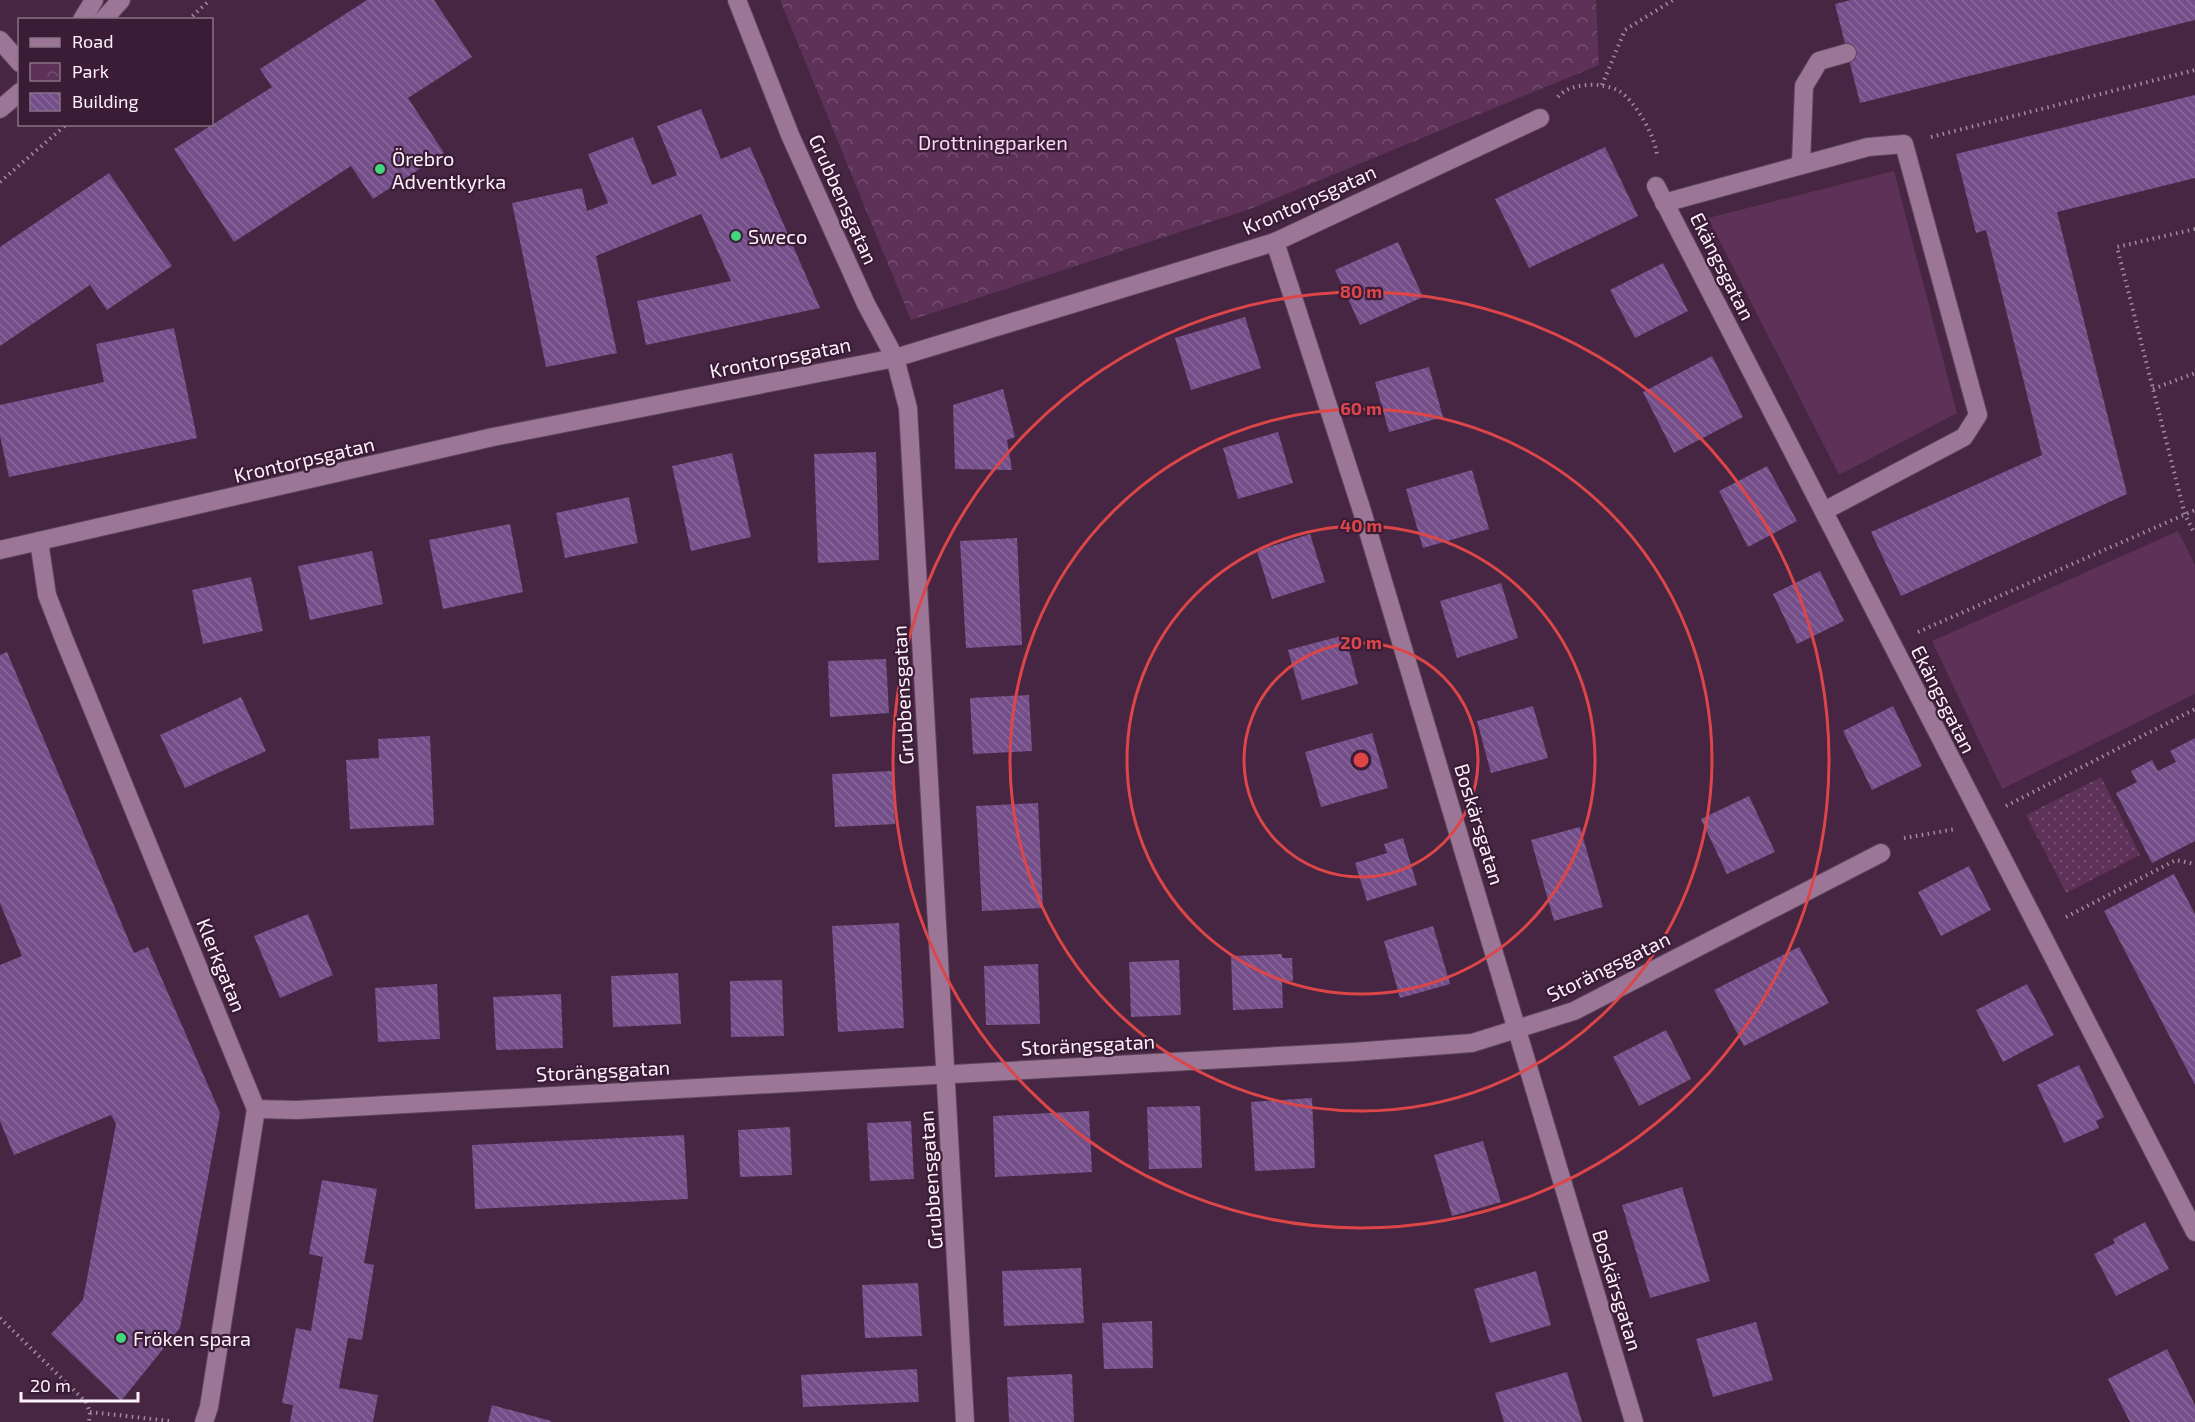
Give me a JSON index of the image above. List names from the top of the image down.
{
  "streets": {
    "street": [
      "Grubbensgatan",
      "Krontorpsgatan",
      "Ekängsgatan",
      "Boskärsgatan",
      "Klerkgatan",
      "Storängsgatan"
    ]
  },
  "crossings": [
    ["Grubbensgatan", "Krontorpsgatan"],
    ["Grubbensgatan", "Storängsgatan"],
    ["Krontorpsgatan", "Boskärsgatan"],
    ["Krontorpsgatan", "Klerkgatan"],
    ["Boskärsgatan", "Storängsgatan"],
    ["Klerkgatan", "Storängsgatan"]
  ],
  "parks": ["Drottningparken"],
  "places": ["Örebro Adventkyrka", "Sweco", "Fröken spara"],
  "legend": ["Road", "Park", "Building"],
  "scale_bar": "20 m",
  "rings": [
    "80 m",
    "60 m",
    "40 m",
    "20 m"
  ]
}
